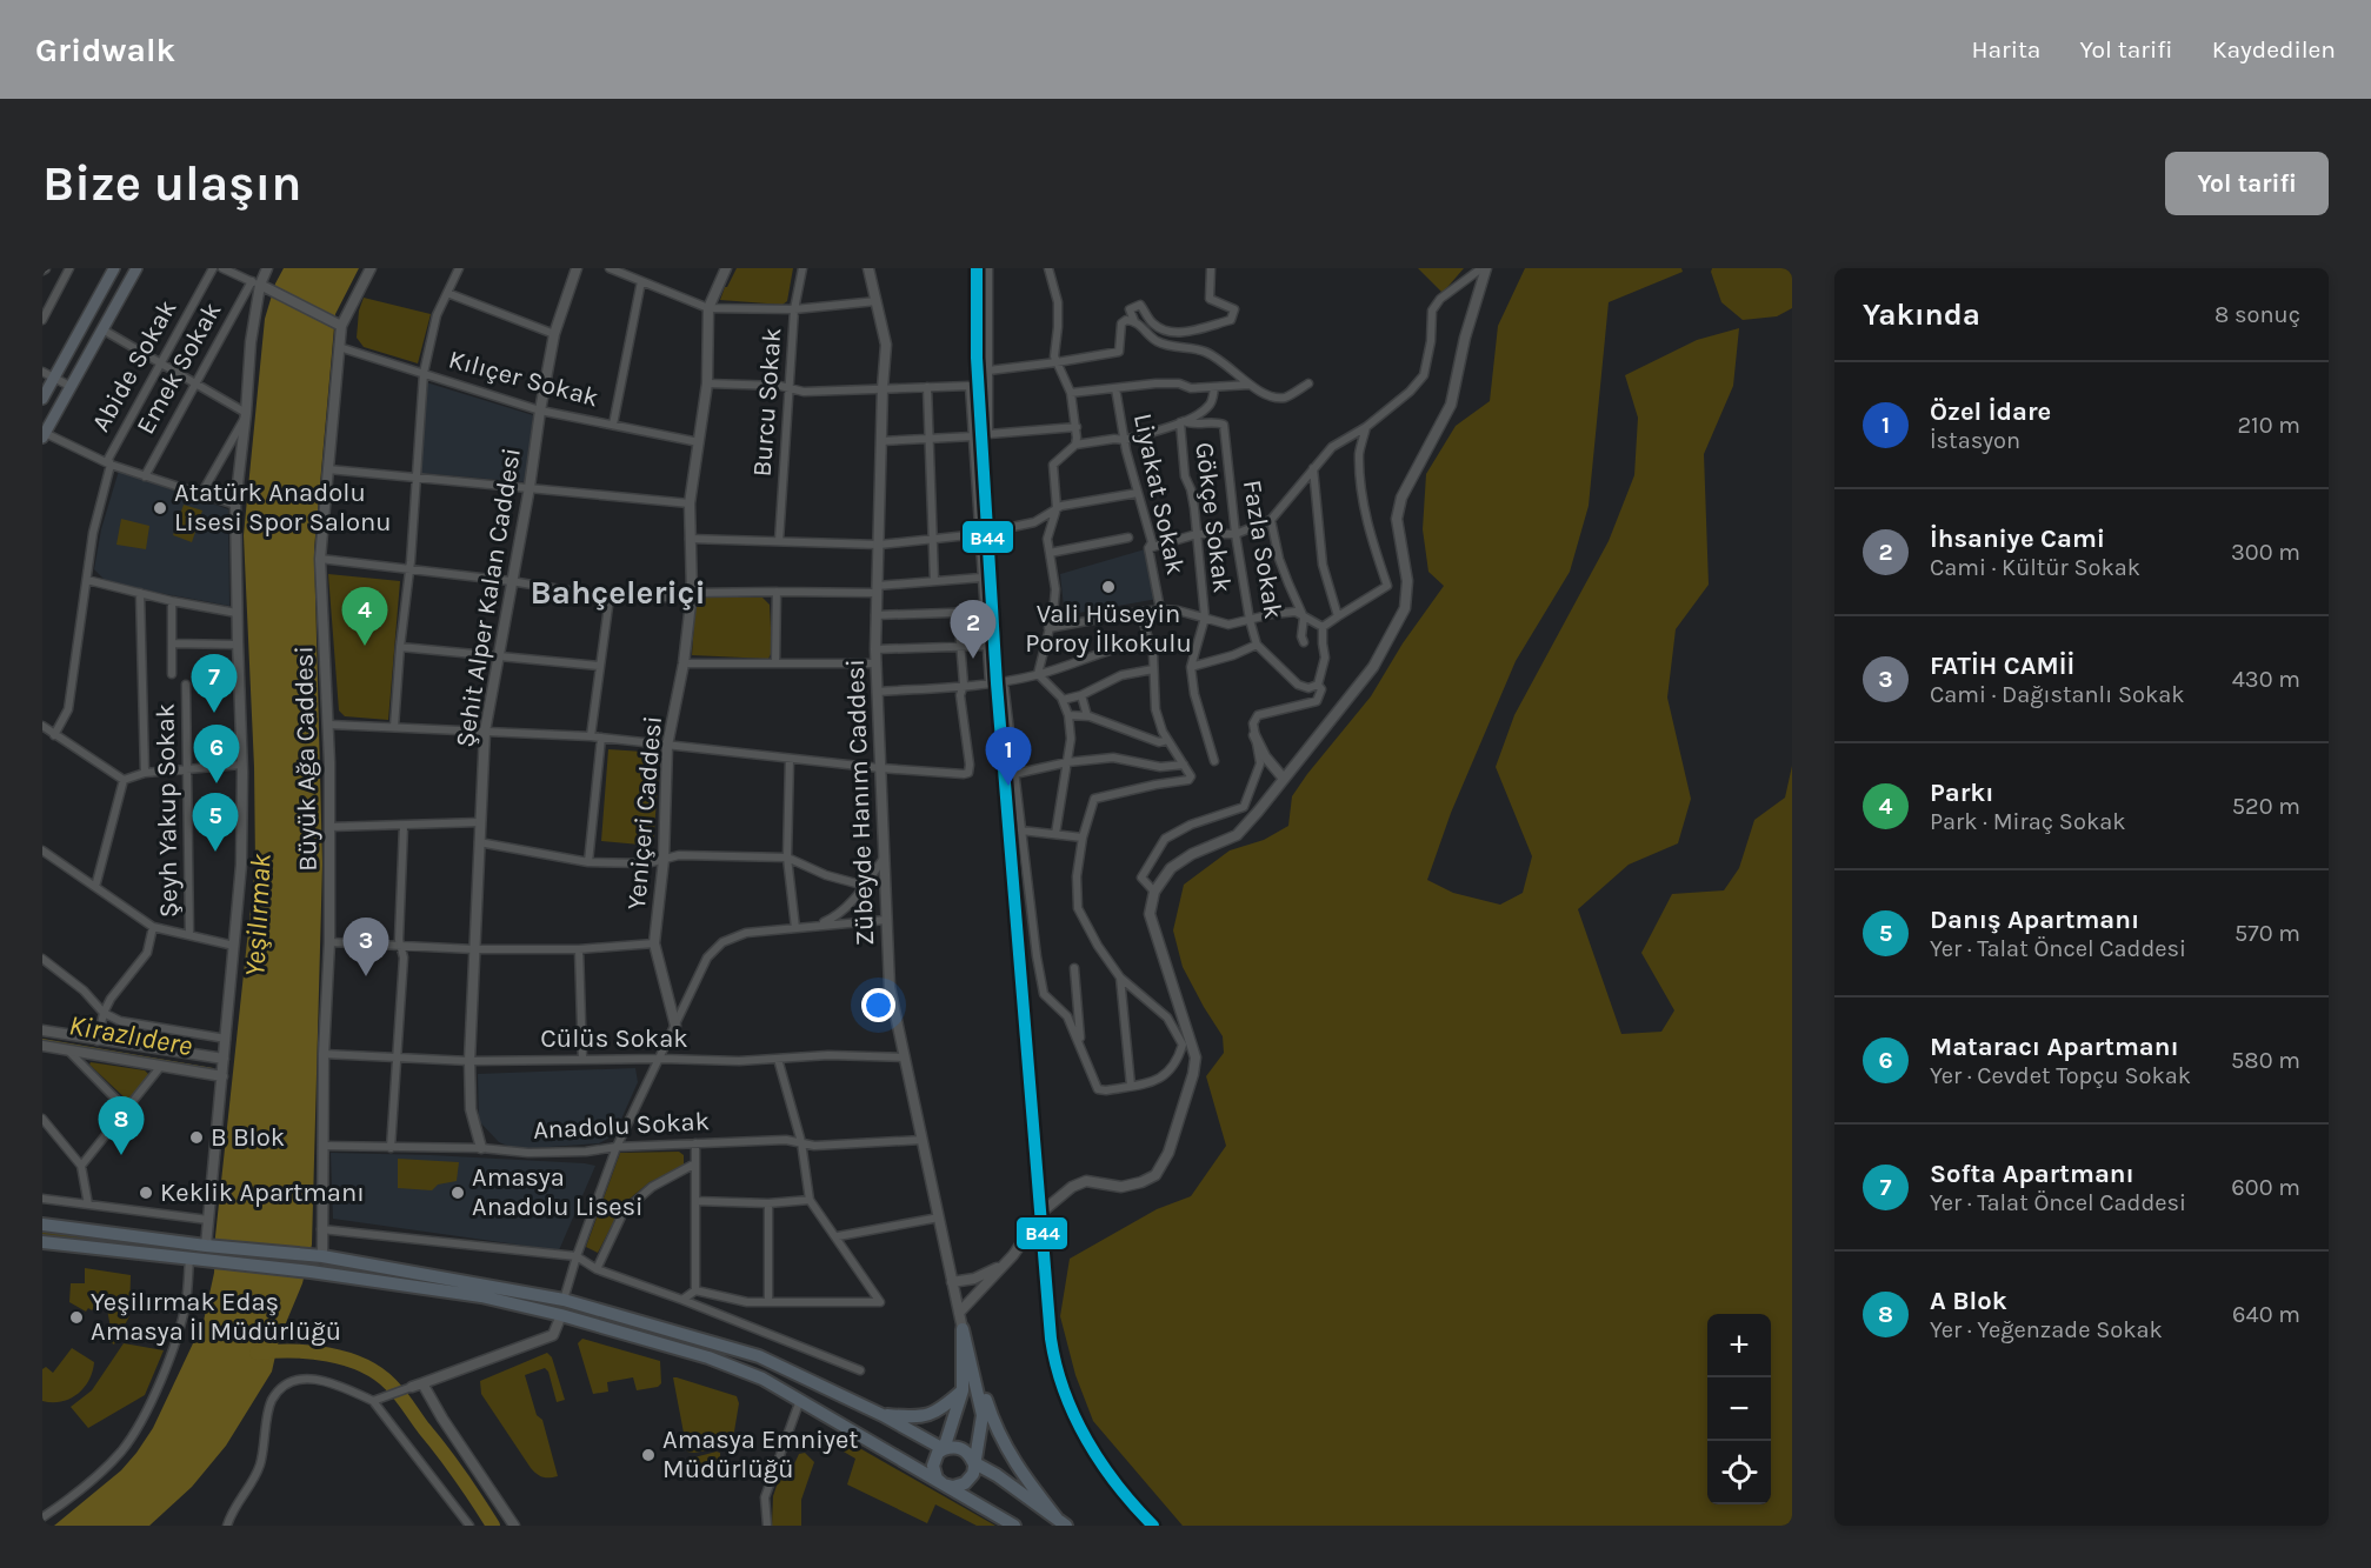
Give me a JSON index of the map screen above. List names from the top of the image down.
{
  "streets": {
    "street": [
      "Abide Sokak",
      "Emek Sokak",
      "Kılıçer Sokak",
      "Burcu Sokak",
      "Liyakat Sokak",
      "Gökçe Sokak",
      "Fazla Sokak",
      "Şehit Alper Kalan Caddesi",
      "Büyük Ağa Caddesi",
      "Zübeyde Hanım Caddesi",
      "Şeyh Yakup Sokak",
      "Yeniçeri Caddesi",
      "Cülüs Sokak",
      "Anadolu Sokak"
    ]
  },
  "crossings": [
    ["Kılıçer Sokak", "Şehit Alper Kalan Caddesi"],
    ["Kılıçer Sokak", "Büyük Ağa Caddesi"],
    ["Kılıçer Sokak", "Yeniçeri Caddesi"],
    ["Gökçe Sokak", "Fazla Sokak"],
    ["Şehit Alper Kalan Caddesi", "Cülüs Sokak"],
    ["Şehit Alper Kalan Caddesi", "Anadolu Sokak"],
    ["Büyük Ağa Caddesi", "Cülüs Sokak"],
    ["Büyük Ağa Caddesi", "Anadolu Sokak"],
    ["Zübeyde Hanım Caddesi", "Cülüs Sokak"],
    ["Zübeyde Hanım Caddesi", "Anadolu Sokak"]
  ],
  "districts": ["Bahçeleriçi"],
  "water": ["Yeşilırmak", "Kirazlıdere"],
  "places": [
    "Atatürk Anadolu Lisesi Spor Salonu",
    "Vali Hüseyin Poroy İlkokulu",
    "B Blok",
    "Keklik Apartmanı",
    "Amasya Anadolu Lisesi",
    "Yeşilırmak Edaş Amasya İl Müdürlüğü",
    "Amasya Emniyet Müdürlüğü"
  ],
  "lines": ["transit line B44"],
  "page": {
    "header": "Gridwalk",
    "nav": ["Harita", "Yol tarifi", "Kaydedilen"],
    "buttons": "Yol tarifi",
    "title": "Bize ulaşın",
    "heading": ["Yakında", "8 sonuç"],
    "list": [
      {
        "mark": "1",
        "name": "Özel İdare",
        "note": "İstasyon",
        "value": "210 m"
      },
      {
        "mark": "2",
        "name": "İhsaniye Cami",
        "note": "Cami · Kültür Sokak",
        "value": "300 m"
      },
      {
        "mark": "3",
        "name": "FATİH CAMİİ",
        "note": "Cami · Dağıstanlı Sokak",
        "value": "430 m"
      },
      {
        "mark": "4",
        "name": "Parkı",
        "note": "Park · Miraç Sokak",
        "value": "520 m"
      },
      {
        "mark": "5",
        "name": "Danış Apartmanı",
        "note": "Yer · Talat Öncel Caddesi",
        "value": "570 m"
      },
      {
        "mark": "6",
        "name": "Mataracı Apartmanı",
        "note": "Yer · Cevdet Topçu Sokak",
        "value": "580 m"
      },
      {
        "mark": "7",
        "name": "Softa Apartmanı",
        "note": "Yer · Talat Öncel Caddesi",
        "value": "600 m"
      },
      {
        "mark": "8",
        "name": "A Blok",
        "note": "Yer · Yeğenzade Sokak",
        "value": "640 m"
      }
    ],
    "pins": [
      "4",
      "2",
      "7",
      "6",
      "1",
      "5",
      "3",
      "8"
    ],
    "map_buttons": ["+", "−"]
  }
}
